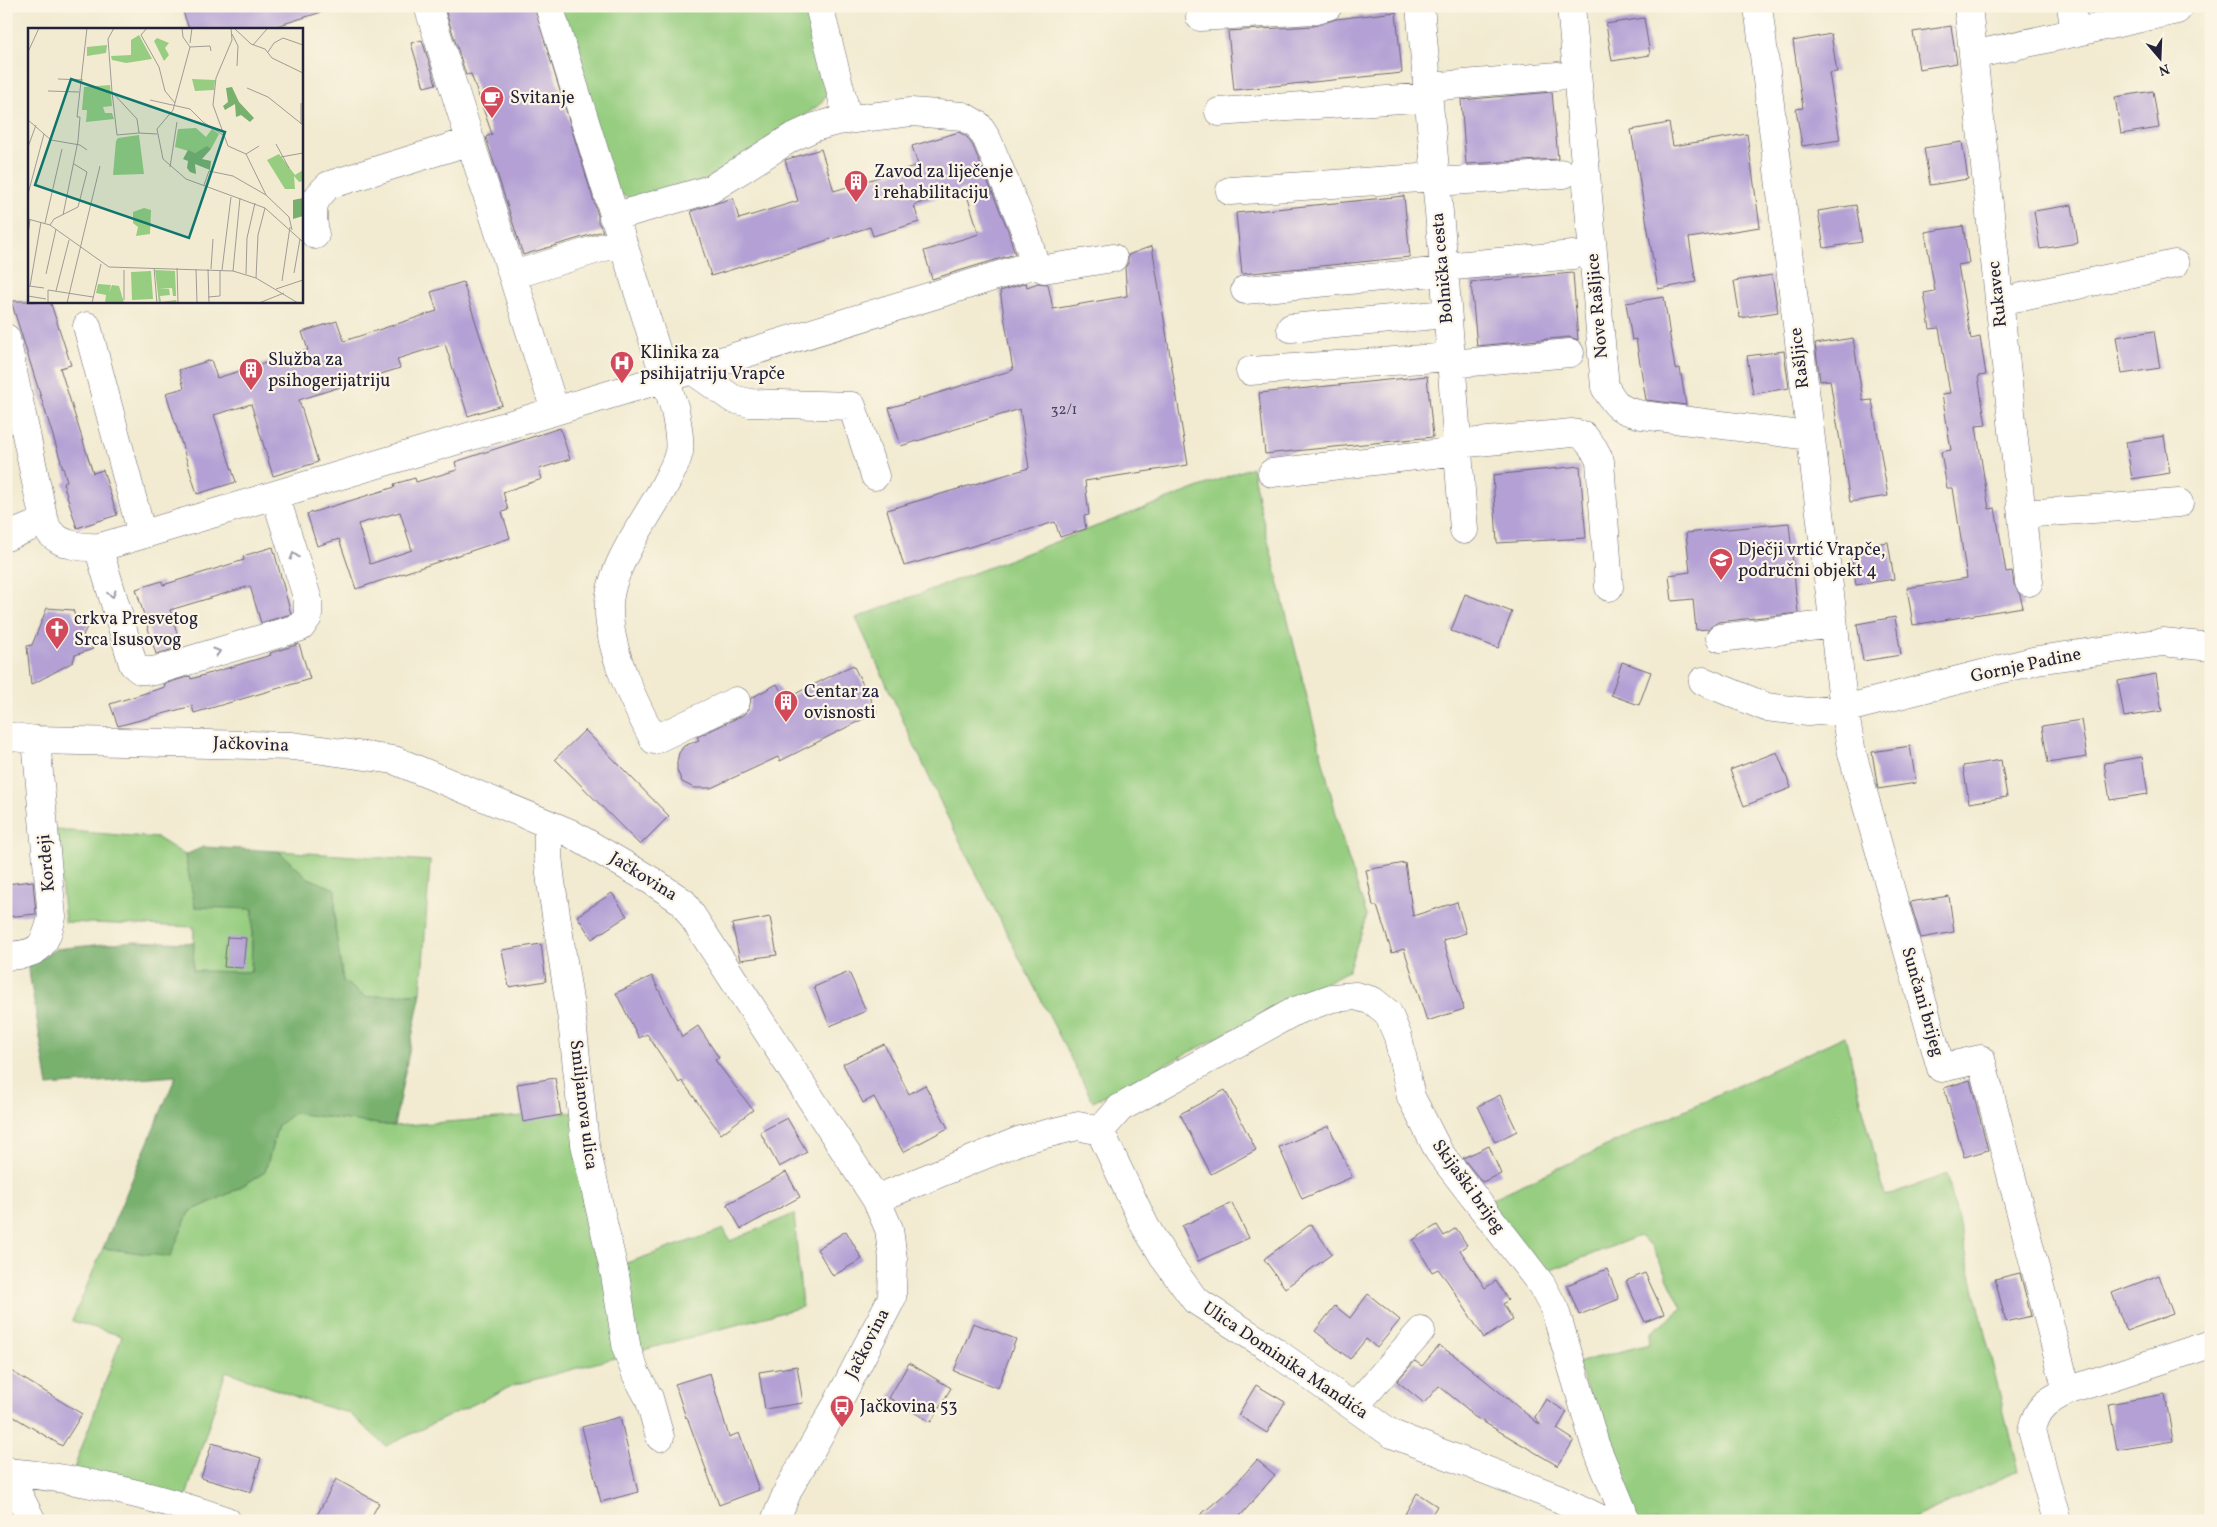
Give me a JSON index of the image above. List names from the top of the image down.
{
  "streets": {
    "street": [
      "Bolnička cesta",
      "Rukavec",
      "Nove Rašljice",
      "Rašljice",
      "Gornje Padine",
      "Jačkovina",
      "Kordeji",
      "Sunčani brijeg",
      "Smiljanova ulica",
      "Skijaški brijeg",
      "Ulica Dominika Mandića"
    ]
  },
  "crossings": [
    ["Nove Rašljice", "Rašljice"],
    ["Rašljice", "Gornje Padine"],
    ["Rašljice", "Sunčani brijeg"],
    ["Gornje Padine", "Sunčani brijeg"],
    ["Jačkovina", "Kordeji"],
    ["Jačkovina", "Smiljanova ulica"],
    ["Skijaški brijeg", "Ulica Dominika Mandića"]
  ],
  "places": {
    "cafe": ["Svitanje"],
    "building": ["Zavod za liječenje i rehabilitaciju", "Služba za psihogerijatriju", "Centar za ovisnosti"],
    "hospital": ["Klinika za psihijatriju Vrapče"],
    "school or university": ["Dječji vrtić Vrapče, područni objekt 4"],
    "church": ["crkva Presvetog Srca Isusovog"],
    "bus stop": ["Jačkovina 53"]
  },
  "house_numbers": ["32/1"],
  "north": "bottom"
}
